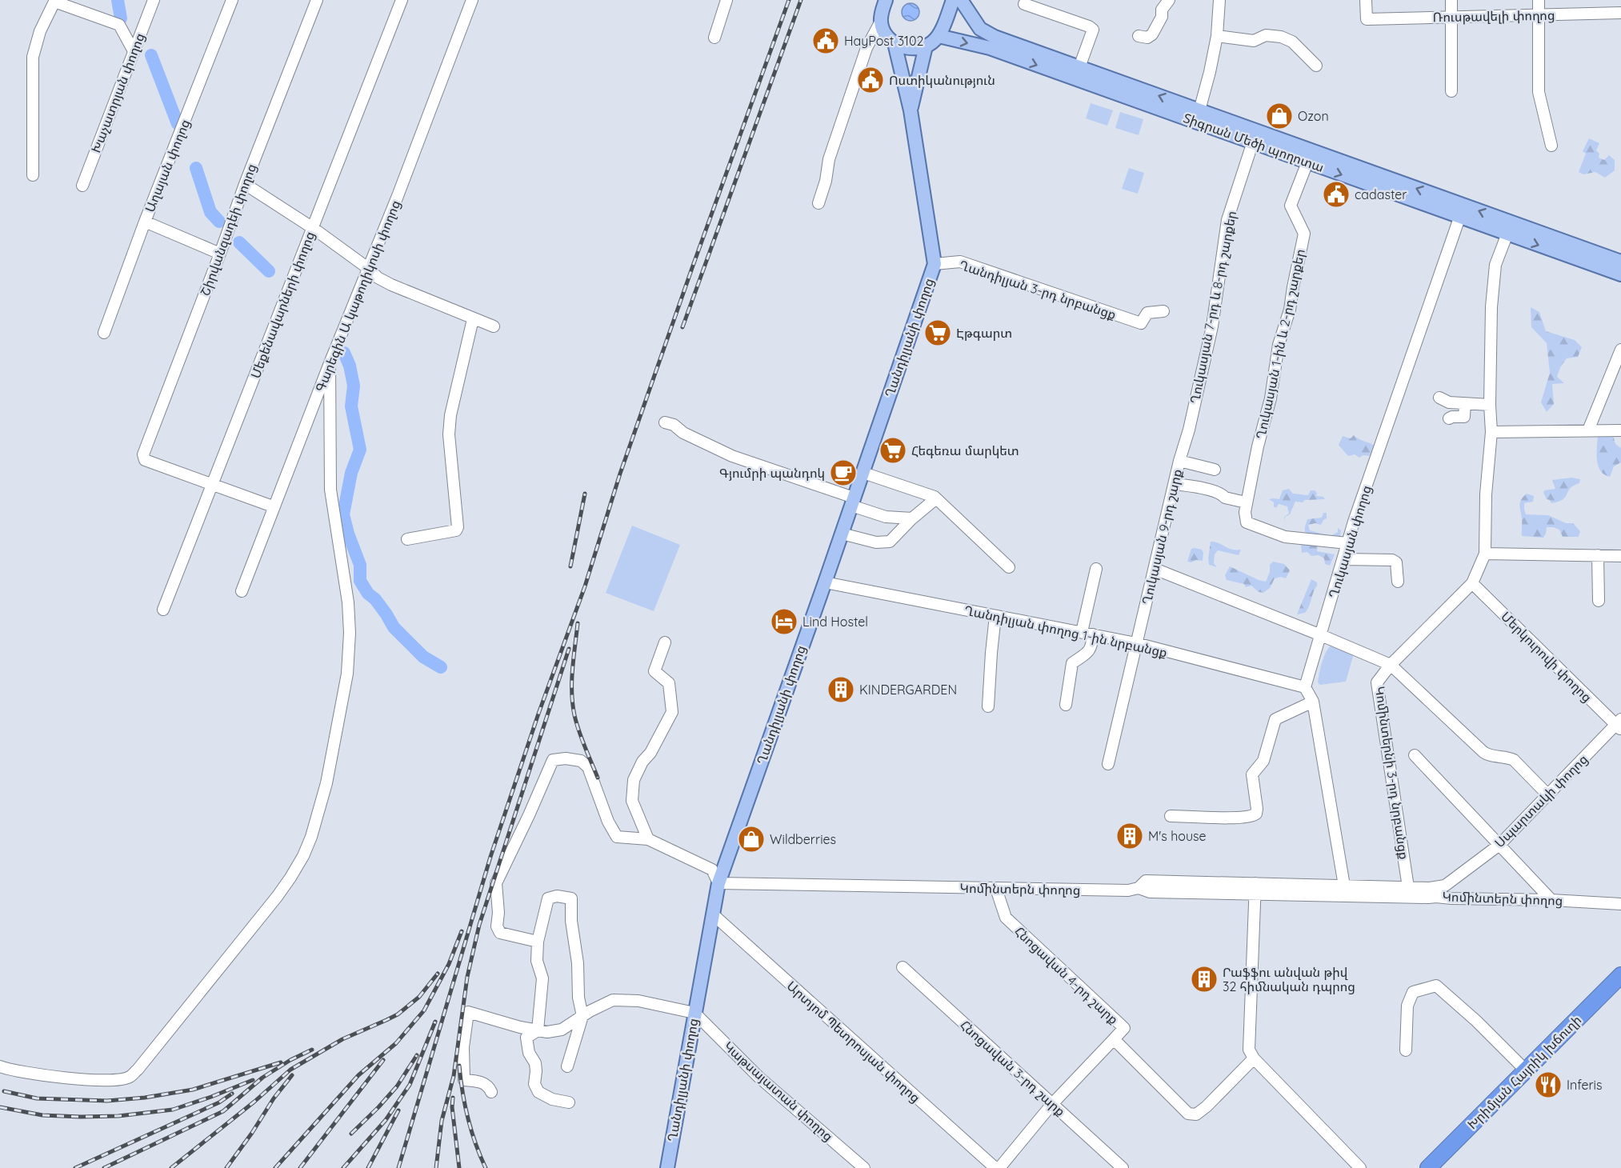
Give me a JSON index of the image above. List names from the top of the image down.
{
  "streets": {
    "highway": ["Խրիմյան Հայրիկ խճուղի"],
    "main road": ["Տիգրան Մեծի պողոտա", "Ղանդիլյանի փողոց"],
    "street": [
      "Ռուսթավելի փողոց",
      "Խաչատրյան փողոց",
      "Աղայան փողոց",
      "Շիրվանզադեի փողոց",
      "Ղանդիլյան 3-րդ նրբանցք",
      "Գարեգին Ա կաթողիկոսի փողոց",
      "Մեքենավարների փողոց",
      "Ղուկասյան 7-րդ և 8-րդ շարքեր",
      "Ղուկասյան 1-ին և 2-րդ շարքեր",
      "Ղուկասյան 9-րդ շարք",
      "Ղուկասյան փողոց",
      "Ղանդիլյան փողոց 1-ին նրբանցք",
      "Մերկուրովի փողոց",
      "Կոմինտերնի 3-րդ նրբանցք",
      "Սպարտակի փողոց",
      "Կոմինտերն փողոց",
      "Հնոցավան 4-րդ շարք",
      "Արտյոմ Պետրոսյան փողոց",
      "Հնոցավան 3-րդ շարք",
      "Կաթսայատան փողոց"
    ]
  },
  "crossings": [
    ["Տիգրան Մեծի պողոտա", "Ղուկասյան 7-րդ և 8-րդ շարքեր"],
    ["Տիգրան Մեծի պողոտա", "Ղուկասյան 1-ին և 2-րդ շարքեր"],
    ["Տիգրան Մեծի պողոտա", "Ղուկասյան փողոց"],
    ["Շիրվանզադեի փողոց", "Մեքենավարների փողոց"],
    ["Ղանդիլյան 3-րդ նրբանցք", "Ղանդիլյանի փողոց"],
    ["Ղուկասյան 7-րդ և 8-րդ շարքեր", "Ղուկասյան 9-րդ շարք"],
    ["Ղանդիլյանի փողոց", "Ղանդիլյան փողոց 1-ին նրբանցք"],
    ["Ղանդիլյանի փողոց", "Կոմինտերն փողոց"],
    ["Ղանդիլյանի փողոց", "Արտյոմ Պետրոսյան փողոց"],
    ["Ղանդիլյանի փողոց", "Կաթսայատան փողոց"],
    ["Ղուկասյան 1-ին և 2-րդ շարքեր", "Ղուկասյան փողոց"],
    ["Ղուկասյան 9-րդ շարք", "Ղանդիլյան փողոց 1-ին նրբանցք"],
    ["Ղուկասյան փողոց", "Ղանդիլյան փողոց 1-ին նրբանցք"],
    ["Մերկուրովի փողոց", "Կոմինտերնի 3-րդ նրբանցք"],
    ["Մերկուրովի փողոց", "Սպարտակի փողոց"],
    ["Կոմինտերնի 3-րդ նրբանցք", "Կոմինտերն փողոց"],
    ["Սպարտակի փողոց", "Կոմինտերն փողոց"],
    ["Կոմինտերն փողոց", "Հնոցավան 4-րդ շարք"]
  ],
  "places": {
    "public building": ["HayPost 3102", "Ոստիկանություն", "cadaster"],
    "shop": ["Ozon", "Wildberries"],
    "supermarket": ["Էթգարտ", "Հեգեռա մարկետ"],
    "cafe": ["Գյումրի պանդոկ"],
    "hotel": ["Lind Hostel"],
    "building": ["KINDERGARDEN", "M's house", "Րաֆֆու անվան թիվ 32 հիմնական դպրոց"],
    "restaurant": ["Inferis"]
  }
}
